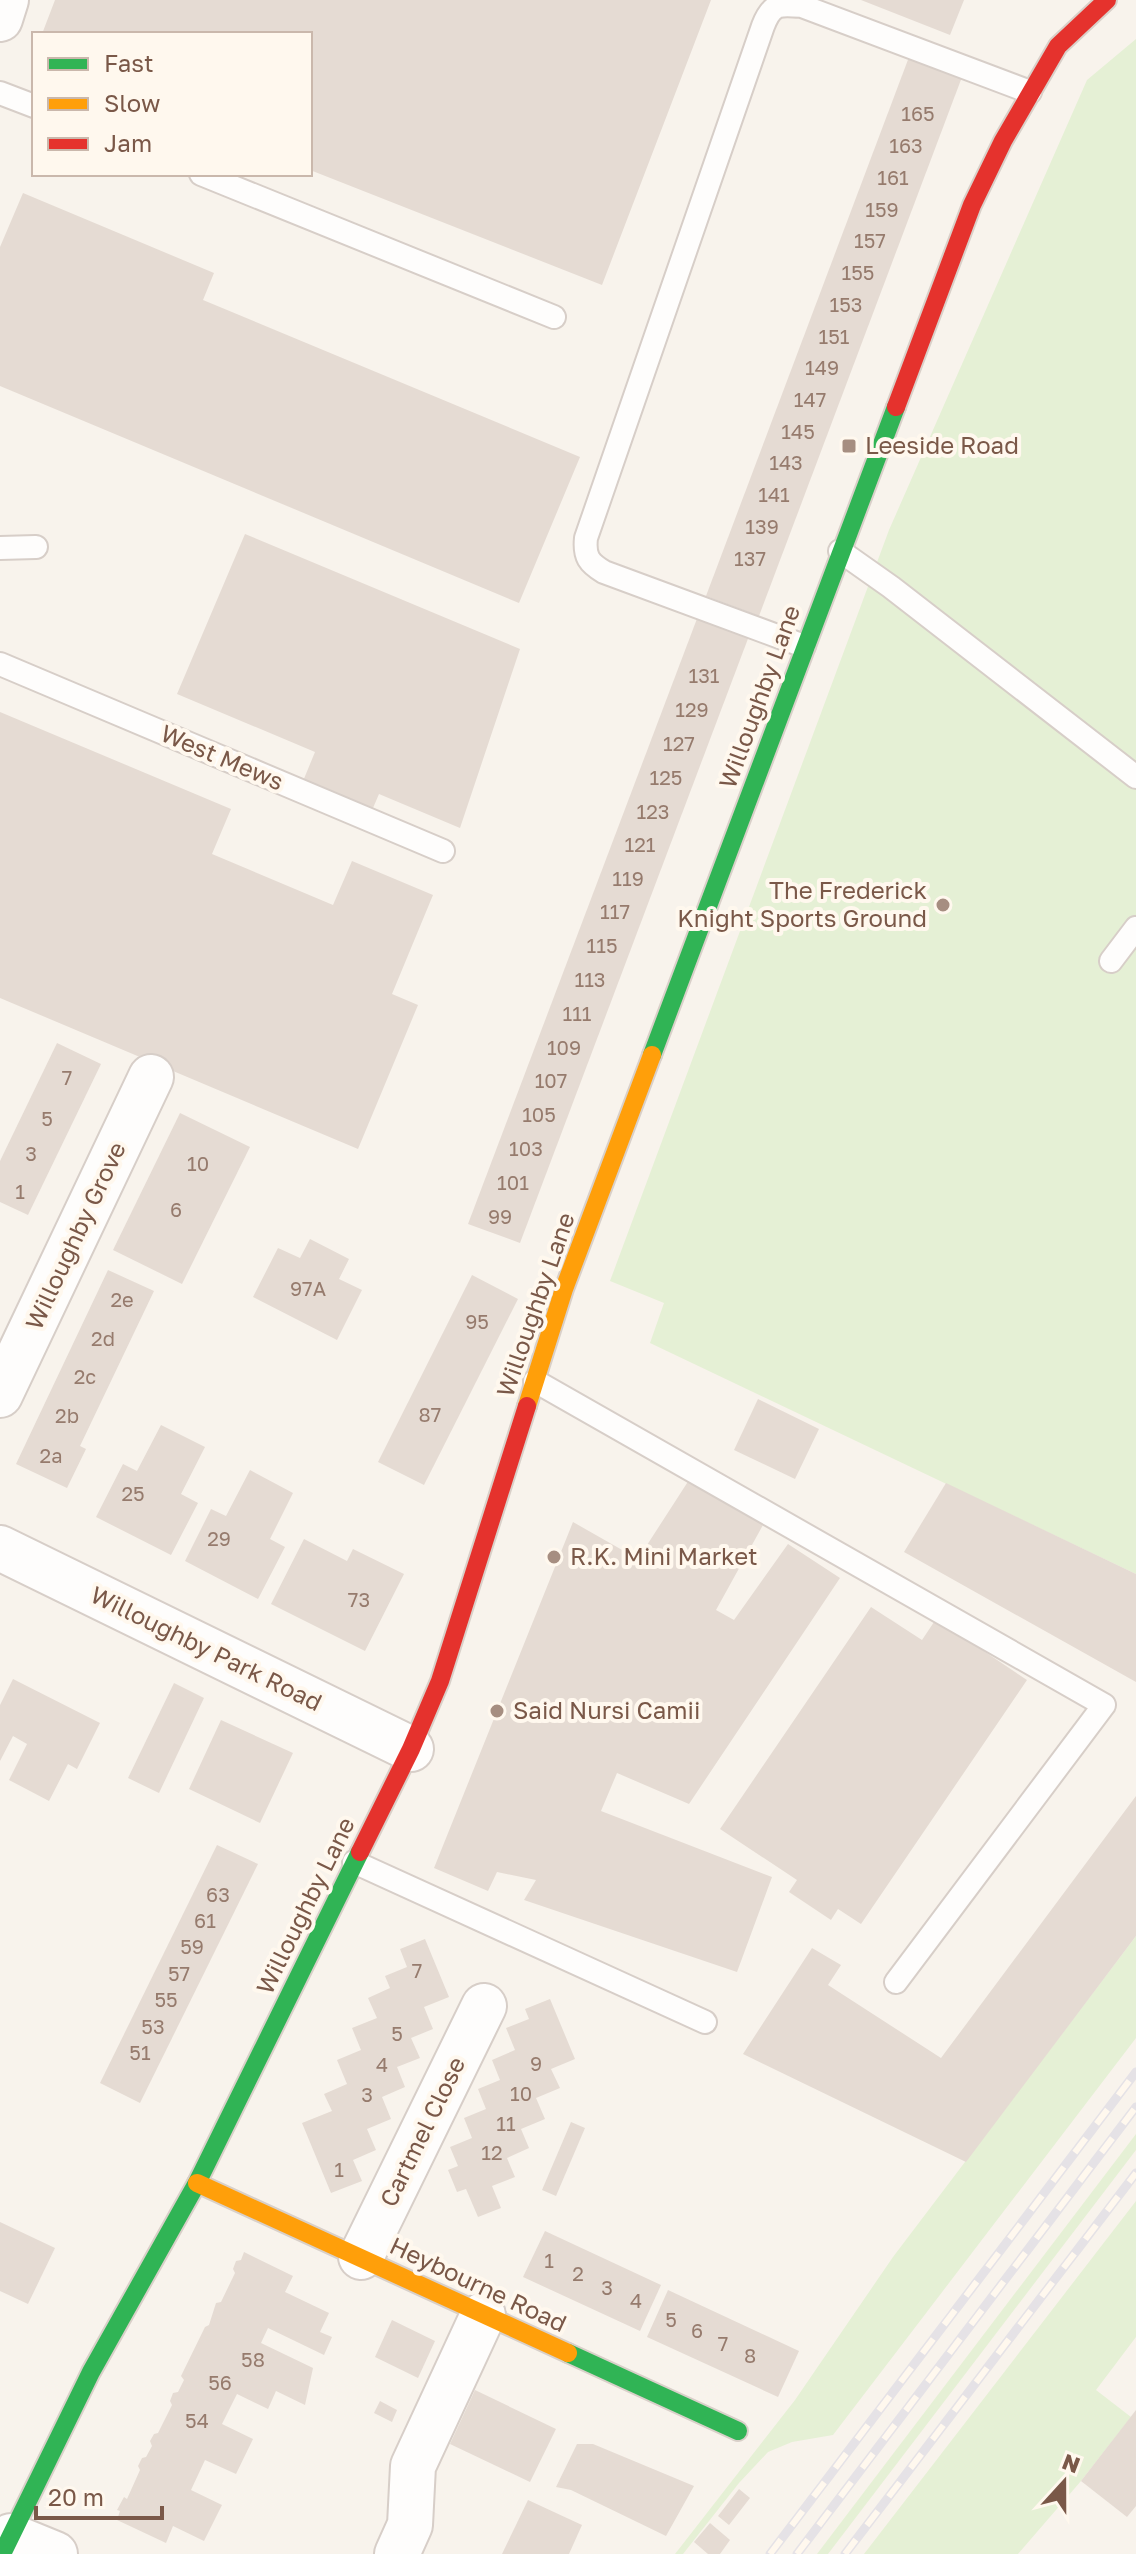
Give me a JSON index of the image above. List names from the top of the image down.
{
  "streets": {
    "street": [
      "Willoughby Lane",
      "Willoughby Grove",
      "Willoughby Park Road",
      "Cartmel Close",
      "Heybourne Road"
    ],
    "lane": ["West Mews"]
  },
  "crossings": [
    ["Willoughby Lane", "Willoughby Park Road"],
    ["Willoughby Lane", "Heybourne Road"],
    ["Cartmel Close", "Heybourne Road"]
  ],
  "places": {
    "transit": ["Leeside Road"],
    "other": ["The Frederick Knight Sports Ground", "R.K. Mini Market", "Said Nursi Camii"]
  },
  "house_numbers": [
    "165",
    "163",
    "161",
    "159",
    "157",
    "155",
    "153",
    "151",
    "149",
    "147",
    "145",
    "143",
    "141",
    "139",
    "137",
    "131",
    "129",
    "127",
    "125",
    "123",
    "121",
    "119",
    "117",
    "115",
    "113",
    "111",
    "109",
    "7",
    "107",
    "105",
    "5",
    "103",
    "3",
    "10",
    "101",
    "1",
    "6",
    "99",
    "97A",
    "2e",
    "95",
    "2d",
    "2c",
    "87",
    "2b",
    "2a",
    "25",
    "29",
    "73",
    "63",
    "61",
    "59",
    "7",
    "57",
    "55",
    "53",
    "5",
    "51",
    "9",
    "4",
    "10",
    "3",
    "11",
    "12",
    "1",
    "1",
    "2",
    "3",
    "4",
    "5",
    "6",
    "7",
    "8",
    "58",
    "56",
    "54"
  ],
  "legend": ["Fast", "Slow", "Jam"],
  "scale_bar": "20 m",
  "north": "top"
}
